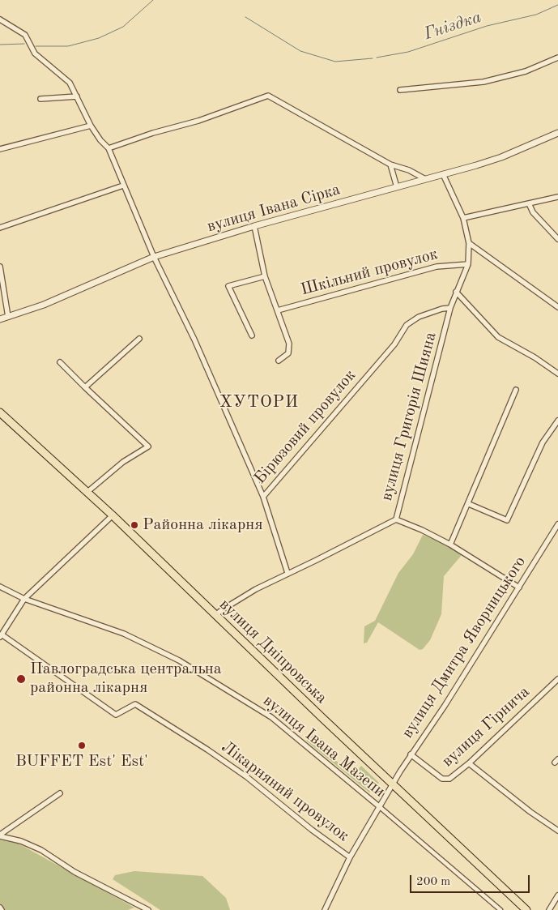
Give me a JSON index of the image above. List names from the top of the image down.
{
  "streets": {
    "highway": ["вулиця Дніпровська"],
    "street": [
      "вулиця Івана Сірка",
      "Шкільний провулок",
      "вулиця Григорія Шияна",
      "Бірюзовий провулок",
      "вулиця Дмитра Яворницького",
      "вулиця Гірнича",
      "вулиця Івана Мазепи",
      "Лікарняний провулок"
    ]
  },
  "crossings": [
    ["вулиця Івана Сірка", "вулиця Григорія Шияна"],
    ["вулиця Івана Сірка", "Бірюзовий провулок"],
    ["Шкільний провулок", "вулиця Григорія Шияна"],
    ["вулиця Григорія Шияна", "Бірюзовий провулок"],
    ["вулиця Григорія Шияна", "вулиця Дніпровська"],
    ["вулиця Дмитра Яворницького", "вулиця Дніпровська"],
    ["вулиця Дмитра Яворницького", "вулиця Гірнича"],
    ["вулиця Дмитра Яворницького", "вулиця Івана Мазепи"],
    ["вулиця Дмитра Яворницького", "Лікарняний провулок"]
  ],
  "districts": ["ХУТОРИ"],
  "water": ["Гніздка"],
  "places": ["Районна лікарня", "Павлоградська центральна районна лікарня", "BUFFET Est' Est'"],
  "scale_bar": "200 m"
}
